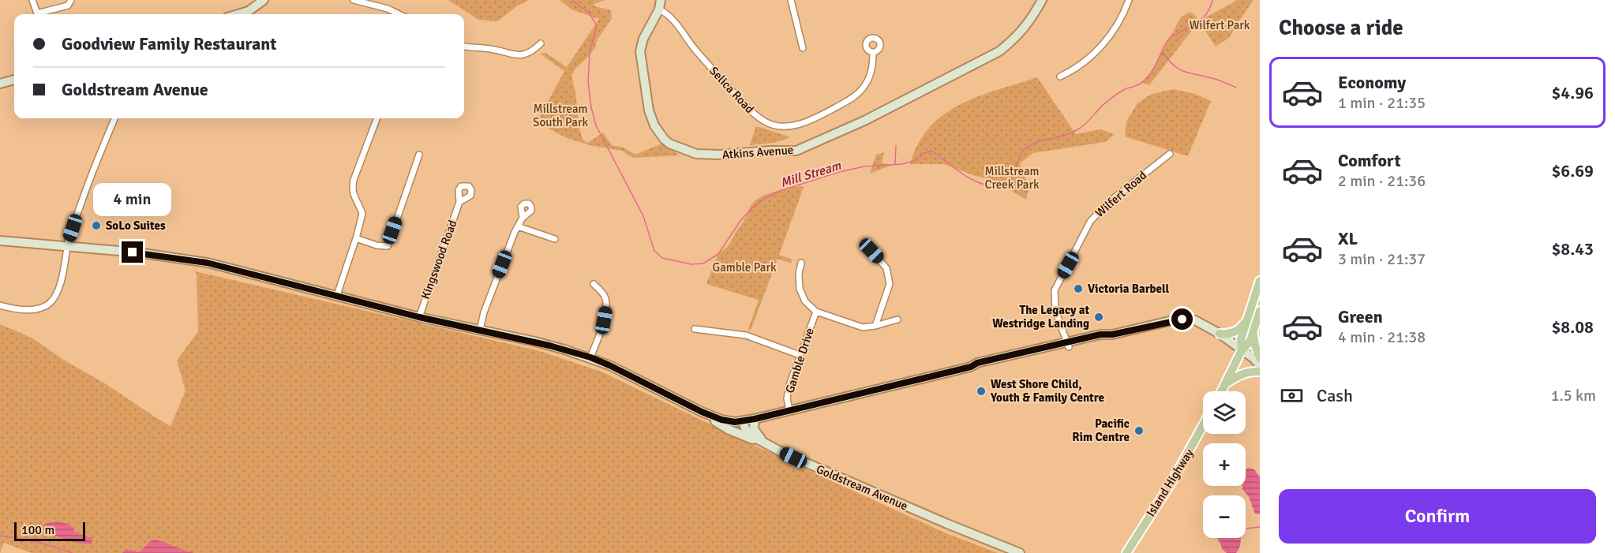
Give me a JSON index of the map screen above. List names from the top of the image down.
{
  "streets": {
    "main road": ["Atkins Avenue", "Island Highway", "Goldstream Avenue"],
    "street": [
      "Selica Road",
      "Wilfert Road",
      "Kingswood Road",
      "Gamble Drive"
    ]
  },
  "crossings": [
    ["Selica Road", "Atkins Avenue"]
  ],
  "water": ["Mill Stream"],
  "parks": [
    "Wilfert Park",
    "Millstream South Park",
    "Millstream Creek Park",
    "Gamble Park"
  ],
  "places": [
    "SoLo Suites",
    "Victoria Barbell",
    "The Legacy at Westridge Landing",
    "West Shore Child, Youth & Family Centre",
    "Pacific Rim Centre"
  ],
  "scale_bar": "100 m",
  "page": {
    "heading": "Choose a ride",
    "banner": ["Goodview Family Restaurant", "Goldstream Avenue"],
    "list": [
      {
        "name": "Economy",
        "note": "1 min · 21:35",
        "value": "$4.96"
      },
      {
        "name": "Comfort",
        "note": "2 min · 21:36",
        "value": "$6.69"
      },
      {
        "name": "XL",
        "note": "3 min · 21:37",
        "value": "$8.43"
      },
      {
        "name": "Green",
        "note": "4 min · 21:38",
        "value": "$8.08"
      }
    ],
    "bubble": "4 min",
    "pay": ["Cash", "1.5 km"],
    "map_buttons": ["+", "−"],
    "buttons": "Confirm",
    "scale": "100 m"
  }
}
